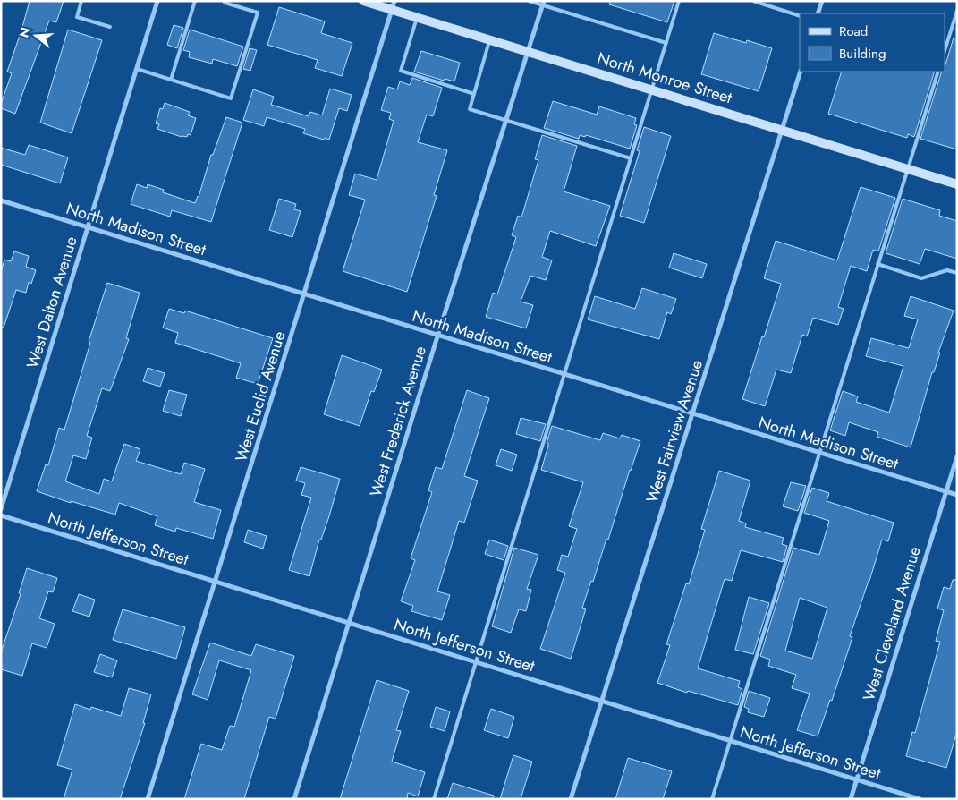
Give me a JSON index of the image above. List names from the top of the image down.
{
  "streets": {
    "main road": ["North Monroe Street"],
    "street": [
      "North Madison Street",
      "West Dalton Avenue",
      "West Euclid Avenue",
      "West Frederick Avenue",
      "West Fairview Avenue",
      "North Jefferson Street",
      "West Cleveland Avenue"
    ]
  },
  "crossings": [
    ["North Monroe Street", "West Euclid Avenue"],
    ["North Monroe Street", "West Frederick Avenue"],
    ["North Monroe Street", "West Fairview Avenue"],
    ["North Madison Street", "West Dalton Avenue"],
    ["North Madison Street", "West Euclid Avenue"],
    ["North Madison Street", "West Frederick Avenue"],
    ["North Madison Street", "West Fairview Avenue"],
    ["North Madison Street", "West Cleveland Avenue"],
    ["West Euclid Avenue", "North Jefferson Street"],
    ["West Frederick Avenue", "North Jefferson Street"],
    ["West Fairview Avenue", "North Jefferson Street"],
    ["North Jefferson Street", "West Cleveland Avenue"]
  ],
  "legend": ["Road", "Building"],
  "north": "left"
}
